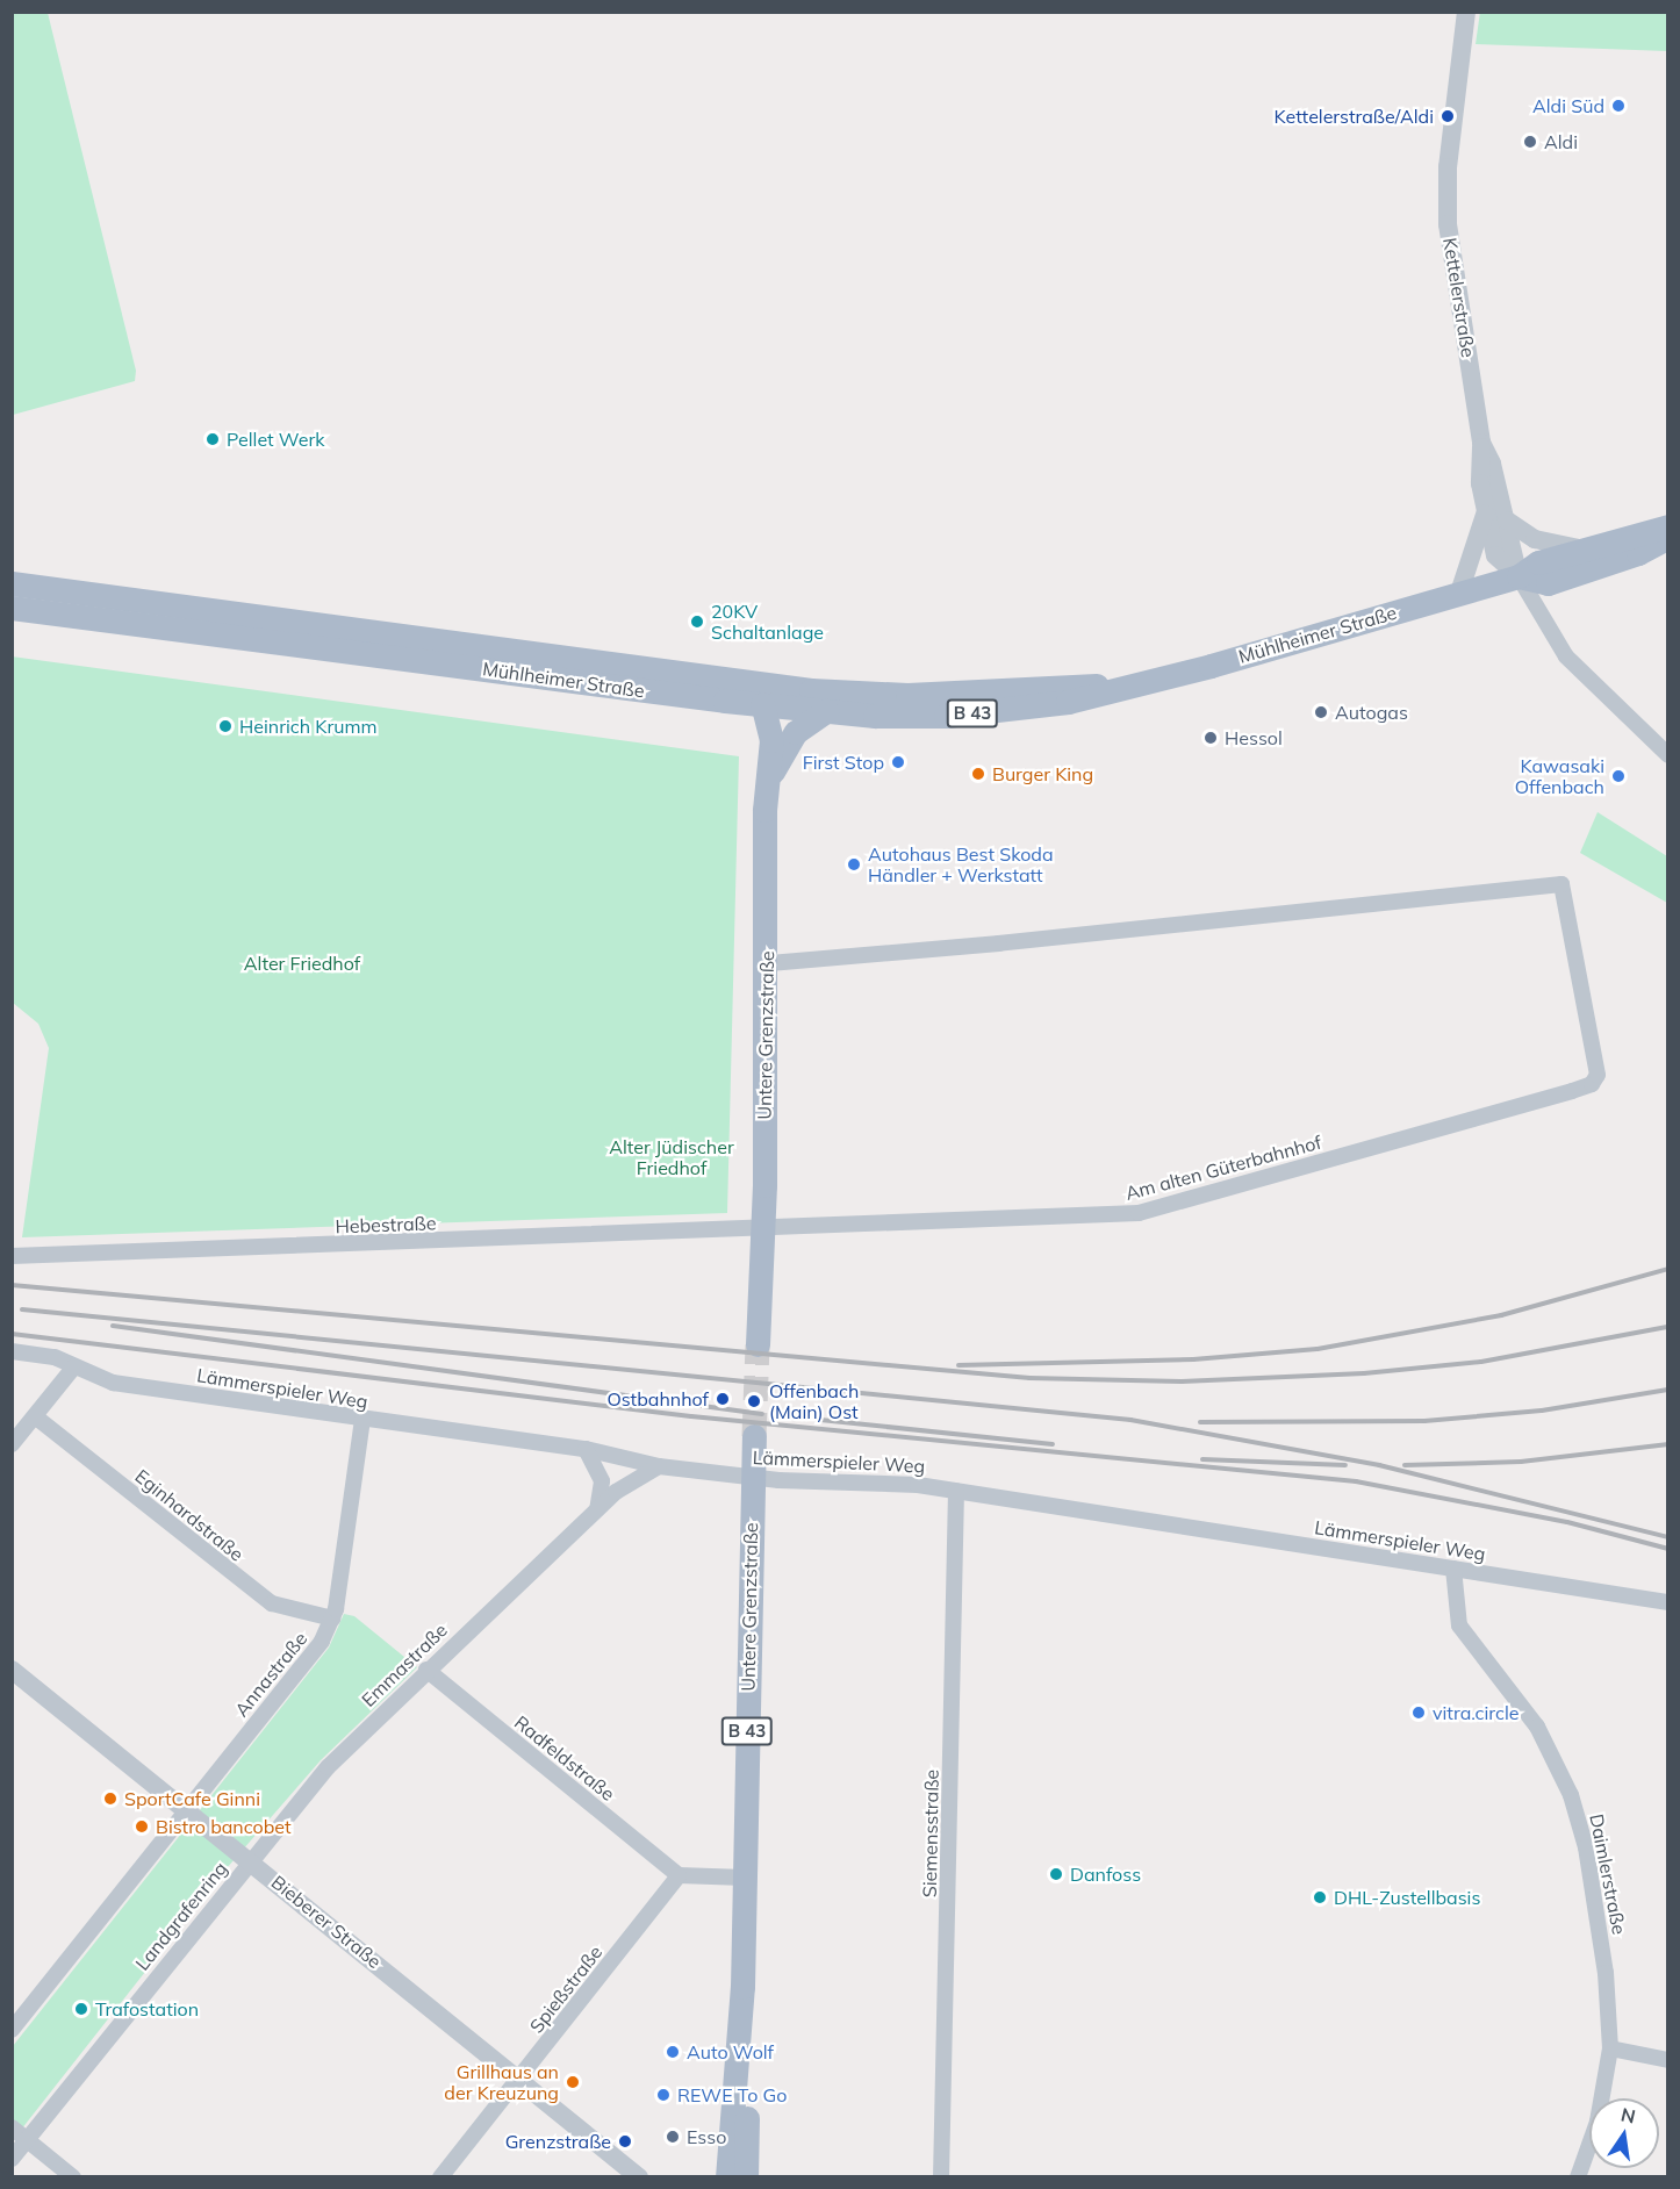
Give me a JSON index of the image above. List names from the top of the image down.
{
  "streets": {
    "main road": ["Mühlheimer Straße", "B 43", "Untere Grenzstraße"],
    "street": [
      "Kettelerstraße",
      "Am alten Güterbahnhof",
      "Hebestraße",
      "Lämmerspieler Weg",
      "Eginhardstraße",
      "Emmastraße",
      "Annastraße",
      "Radfeldstraße",
      "Siemensstraße",
      "Daimlerstraße",
      "Landgrafenring",
      "Bieberer Straße",
      "Spießstraße"
    ]
  },
  "crossings": [
    ["Kettelerstraße", "Mühlheimer Straße"],
    ["Mühlheimer Straße", "Untere Grenzstraße"],
    ["Untere Grenzstraße", "Am alten Güterbahnhof"],
    ["Untere Grenzstraße", "Hebestraße"],
    ["Untere Grenzstraße", "Lämmerspieler Weg"],
    ["Am alten Güterbahnhof", "Hebestraße"],
    ["Lämmerspieler Weg", "Emmastraße"],
    ["Lämmerspieler Weg", "Annastraße"],
    ["Lämmerspieler Weg", "Siemensstraße"],
    ["Lämmerspieler Weg", "Daimlerstraße"],
    ["Eginhardstraße", "Annastraße"],
    ["Emmastraße", "Radfeldstraße"],
    ["Emmastraße", "Landgrafenring"],
    ["Emmastraße", "Bieberer Straße"],
    ["Annastraße", "Bieberer Straße"],
    ["Radfeldstraße", "Spießstraße"],
    ["Landgrafenring", "Bieberer Straße"],
    ["Bieberer Straße", "Spießstraße"]
  ],
  "parks": ["Alter Friedhof", "Alter Jüdischer Friedhof"],
  "places": [
    "Aldi Süd",
    "Kettelerstraße/Aldi",
    "Aldi",
    "Pellet Werk",
    "20KV Schaltanlage",
    "Autogas",
    "Heinrich Krumm",
    "Hessol",
    "First Stop",
    "Burger King",
    "Kawasaki Offenbach",
    "Autohaus Best Skoda Händler + Werkstatt",
    "Ostbahnhof",
    "Offenbach (Main) Ost",
    "vitra.circle",
    "SportCafe Ginni",
    "Bistro bancobet",
    "Danfoss",
    "DHL-Zustellbasis",
    "Trafostation",
    "Auto Wolf",
    "Grillhaus an der Kreuzung",
    "REWE To Go",
    "Esso",
    "Grenzstraße"
  ],
  "north": "top"
}
